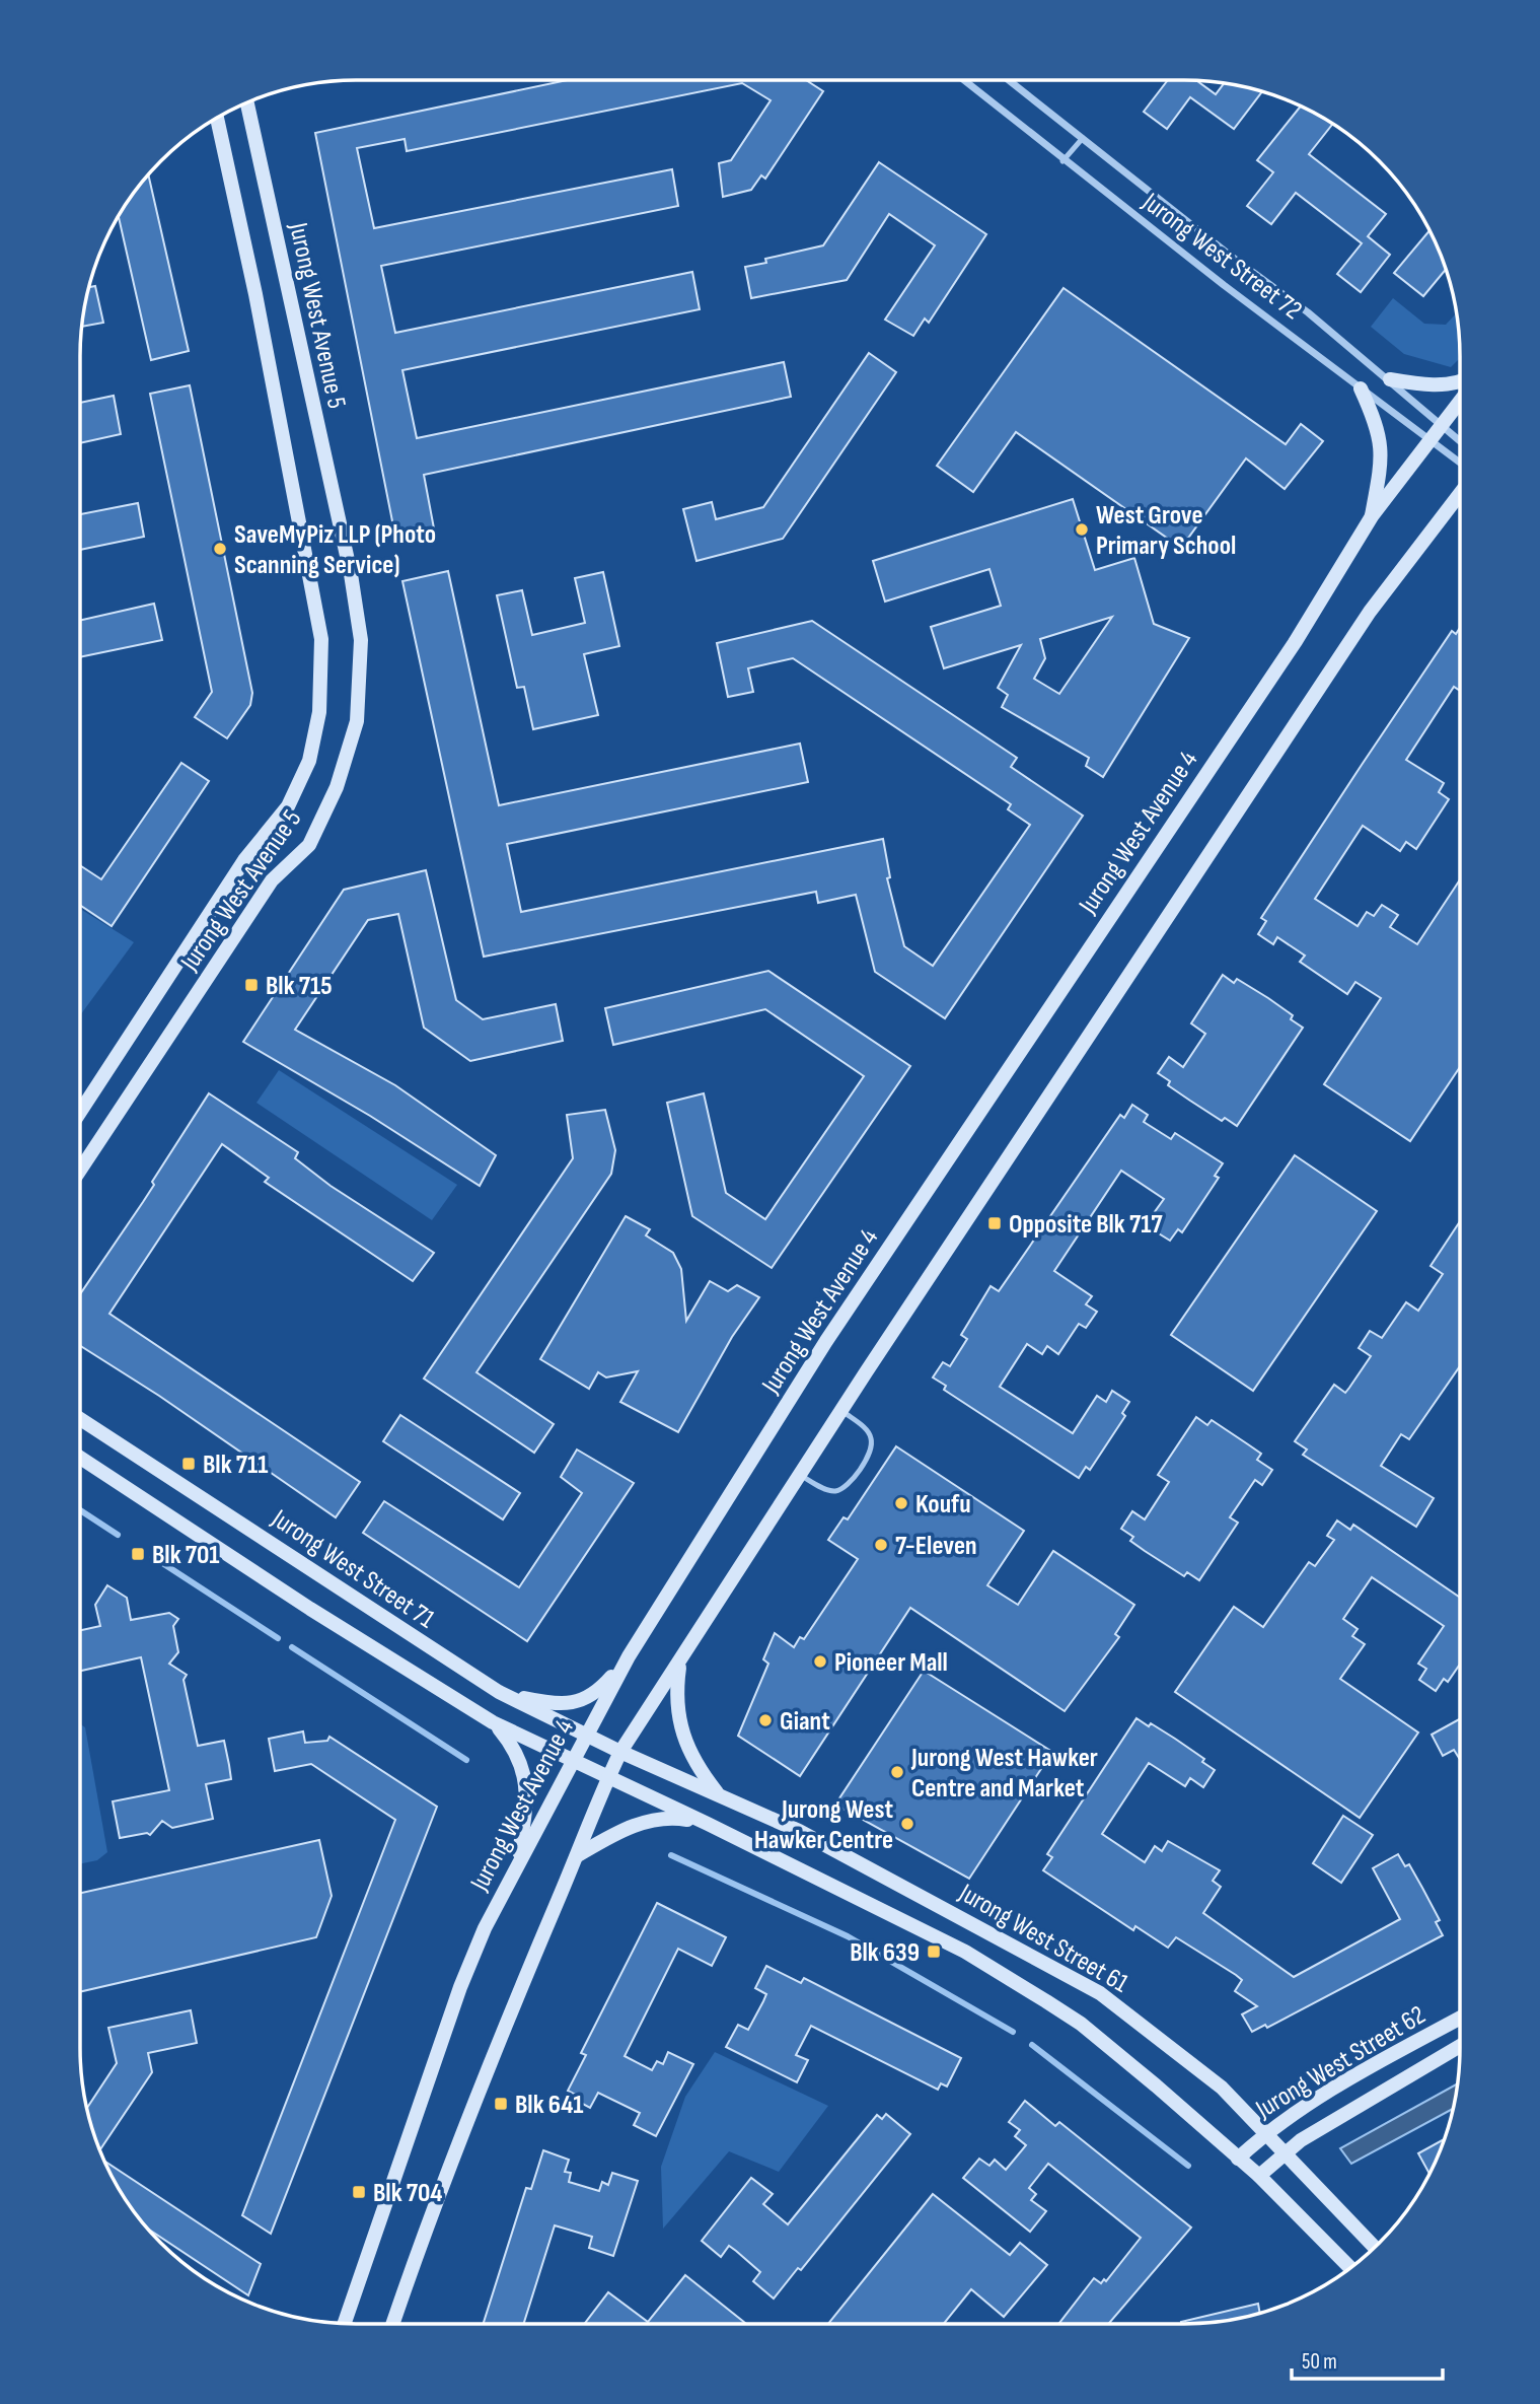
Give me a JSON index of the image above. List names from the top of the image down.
{
  "streets": {
    "street": [
      "Jurong West Street 72",
      "Jurong West Avenue 5",
      "Jurong West Avenue 4",
      "Jurong West Street 71",
      "Jurong West Street 61",
      "Jurong West Street 62"
    ]
  },
  "crossings": [
    ["Jurong West Street 72", "Jurong West Avenue 4"],
    ["Jurong West Avenue 4", "Jurong West Street 71"],
    ["Jurong West Street 71", "Jurong West Street 61"],
    ["Jurong West Street 61", "Jurong West Street 62"]
  ],
  "places": {
    "other": [
      "West Grove Primary School",
      "SaveMyPiz LLP (Photo Scanning Service)",
      "Koufu",
      "7-Eleven",
      "Pioneer Mall",
      "Giant",
      "Jurong West Hawker Centre and Market",
      "Jurong West Hawker Centre"
    ],
    "transit": [
      "Blk 715",
      "Opposite Blk 717",
      "Blk 711",
      "Blk 701",
      "Blk 639",
      "Blk 641",
      "Blk 704"
    ]
  },
  "scale_bar": "50 m"
}
